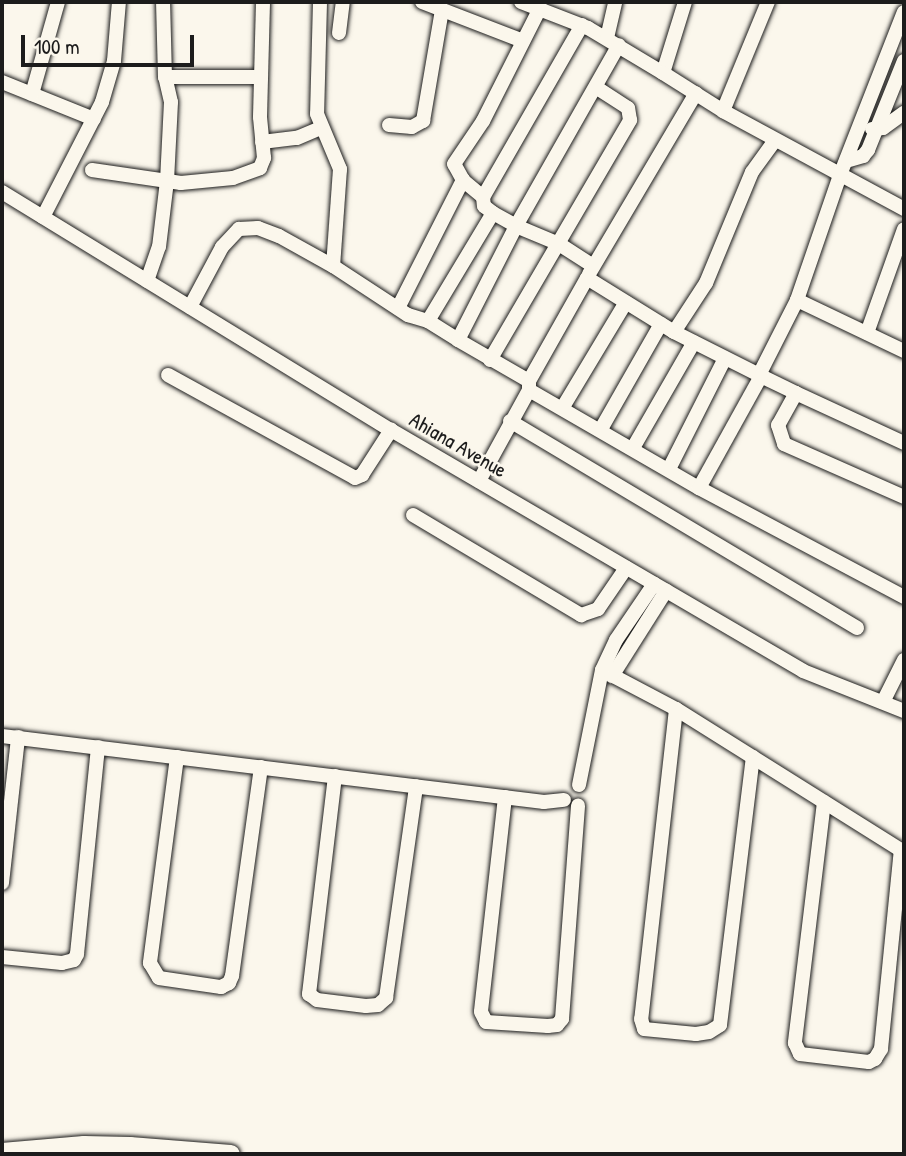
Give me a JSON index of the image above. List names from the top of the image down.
{
  "streets": {
    "street": ["Ahiana Avenue"]
  },
  "scale_bar": "100 m"
}
